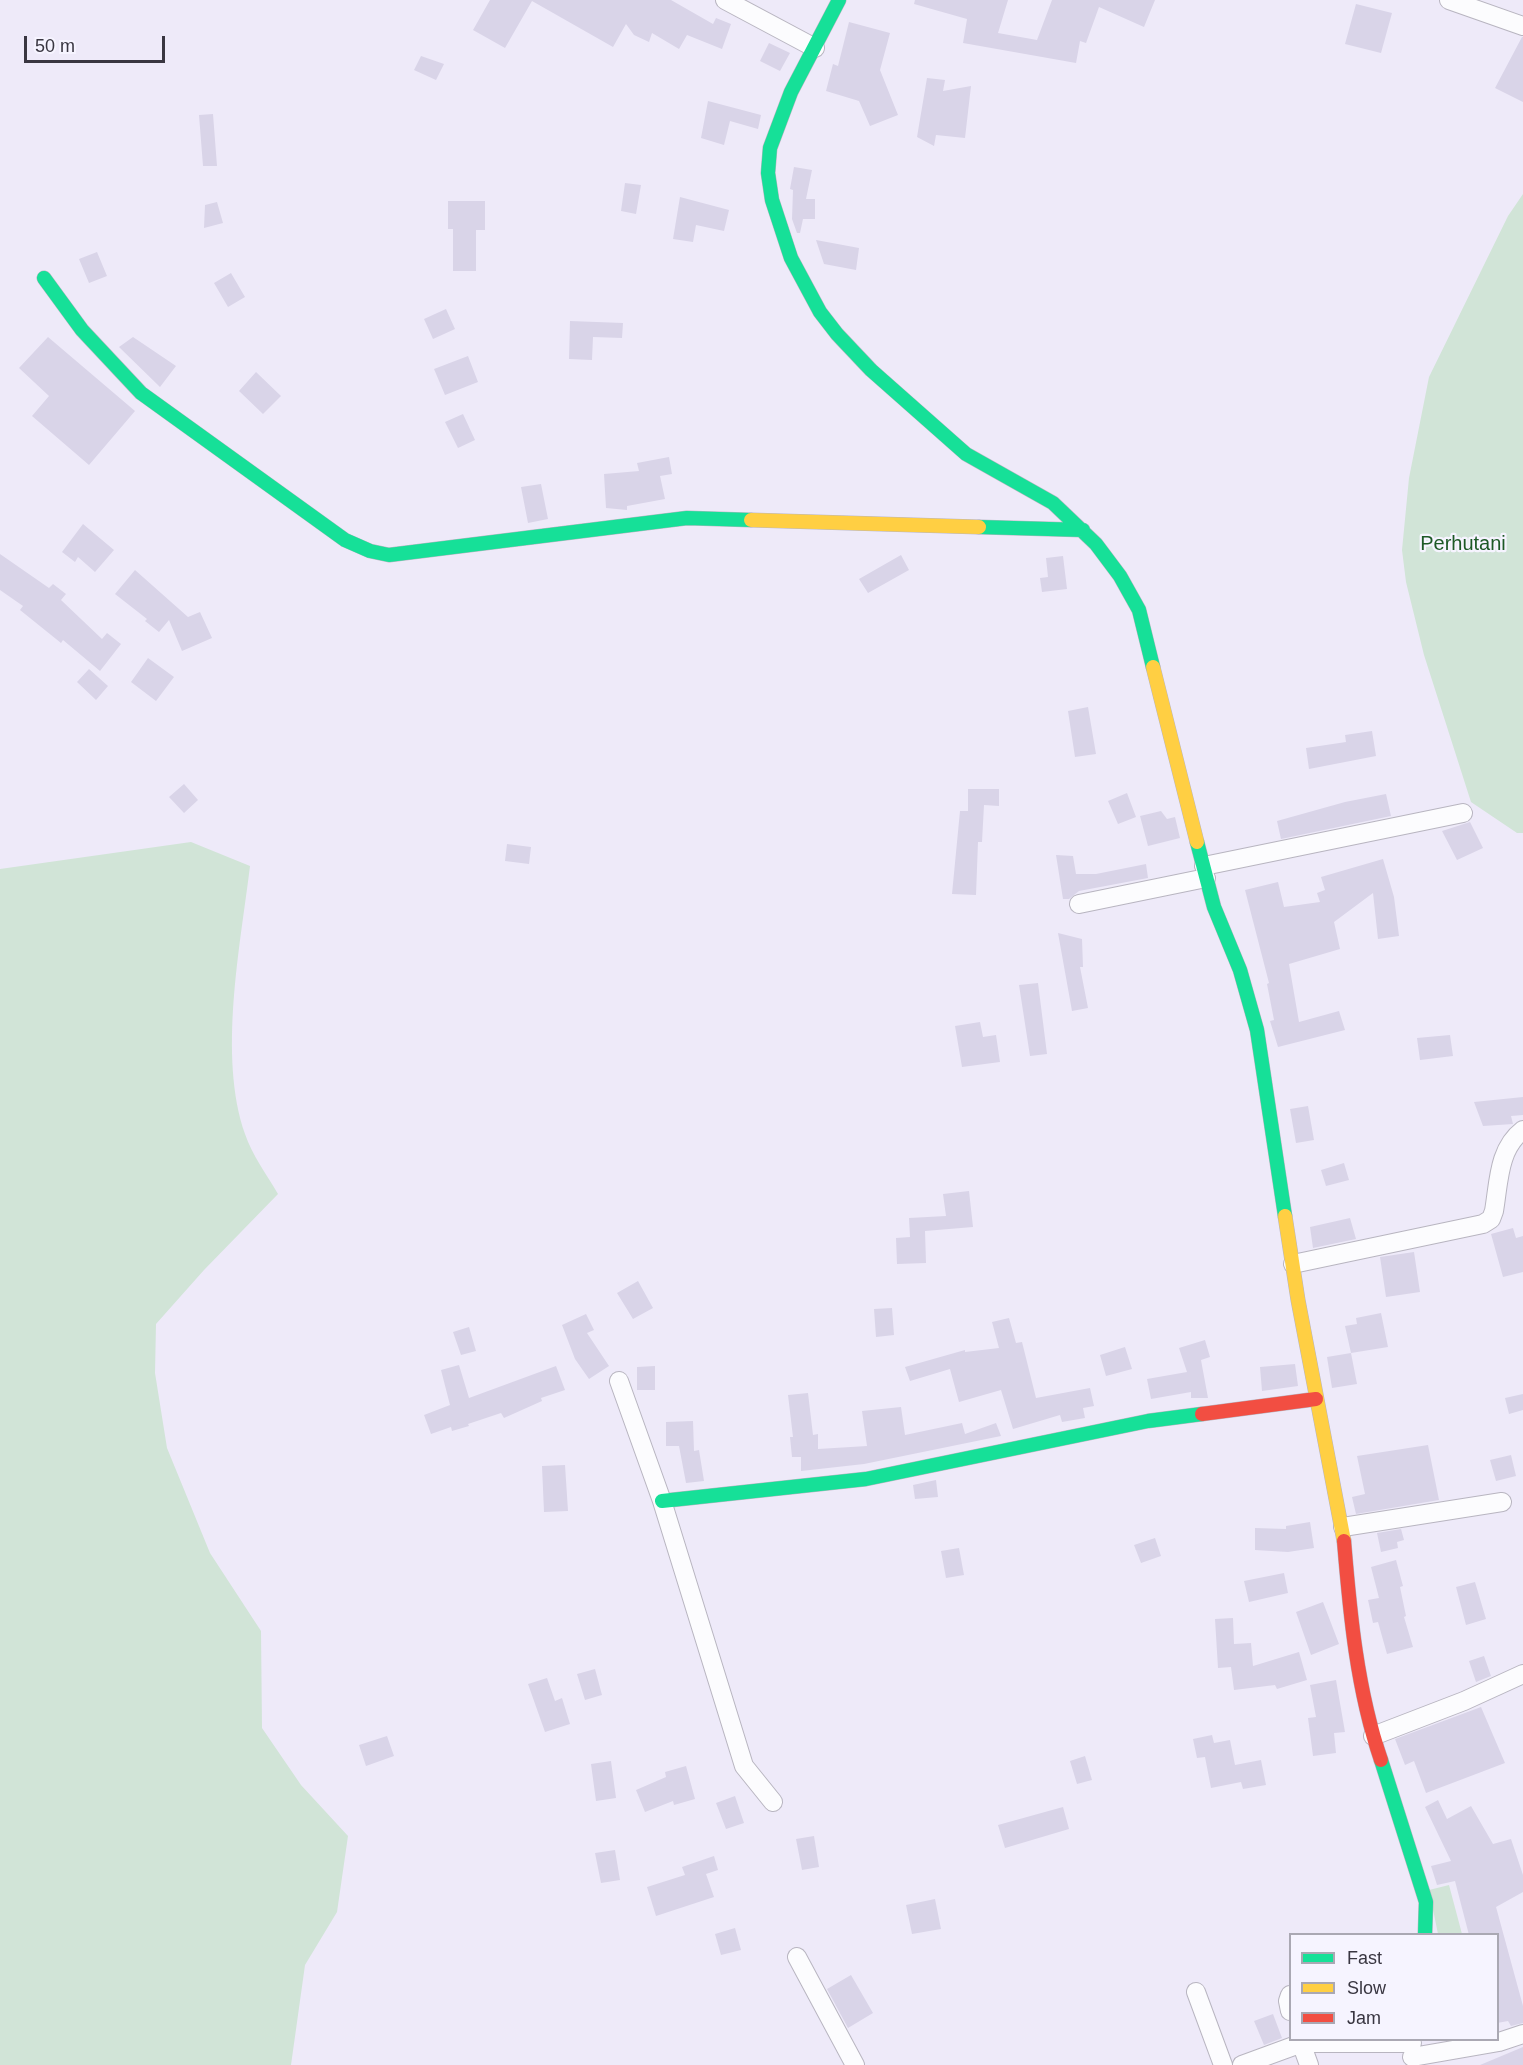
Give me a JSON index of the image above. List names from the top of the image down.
{
  "parks": ["Perhutani"],
  "legend": ["Fast", "Slow", "Jam"],
  "scale_bar": "50 m"
}
